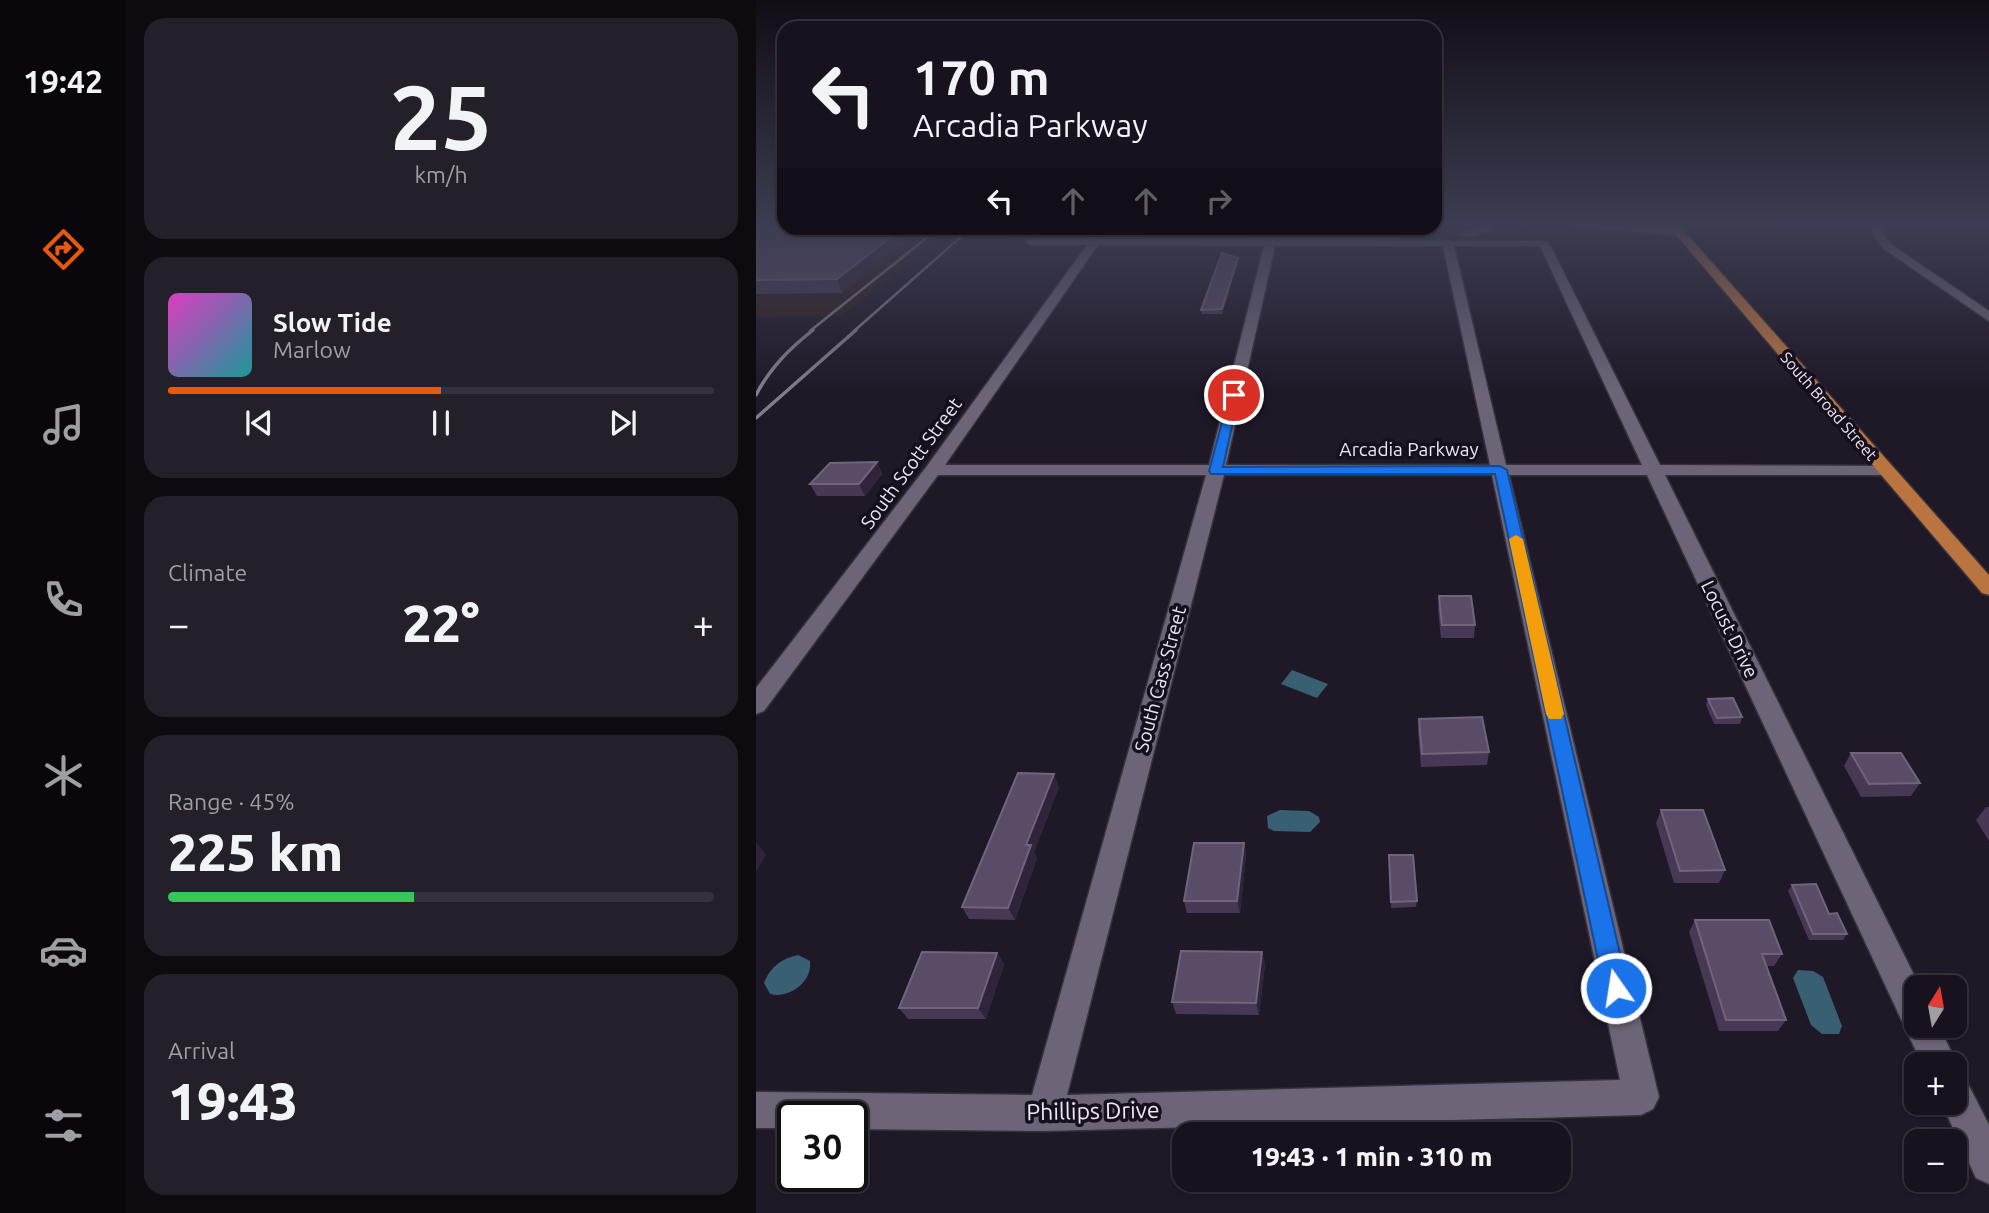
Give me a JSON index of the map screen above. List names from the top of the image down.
{
  "streets": {
    "main road": ["South Broad Street"],
    "street": [
      "Arcadia Parkway",
      "South Scott Street",
      "Locust Drive",
      "South Cass Street",
      "Phillips Drive"
    ]
  },
  "crossings": [
    ["South Broad Street", "Arcadia Parkway"],
    ["Arcadia Parkway", "South Scott Street"],
    ["Arcadia Parkway", "Locust Drive"],
    ["Arcadia Parkway", "South Cass Street"],
    ["Arcadia Parkway", "Phillips Drive"],
    ["South Cass Street", "Phillips Drive"]
  ],
  "north": "top",
  "page": {
    "tabs": "19:42",
    "tile": [
      ["25", "km/h"],
      "Climate",
      ["Range · 45%", "225 km"],
      ["Arrival", "19:43"]
    ],
    "turn": ["170 m", "Arcadia Parkway"],
    "song": ["Slow Tide", "Marlow"],
    "heat": ["−", "22°", "+"],
    "map_buttons": ["+", "−"],
    "limit": "30",
    "trip": "19:43 · 1 min · 310 m"
  }
}
